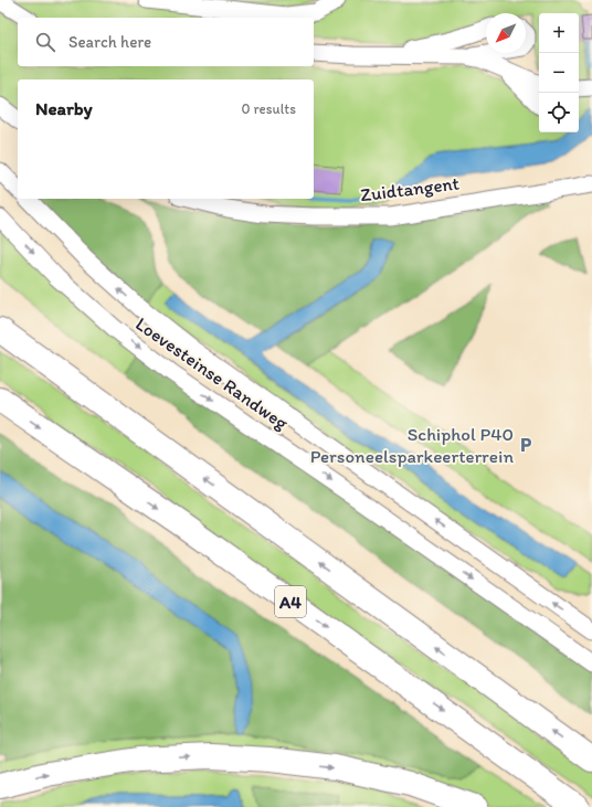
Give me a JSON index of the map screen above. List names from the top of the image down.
{
  "streets": {
    "highway": ["A4"],
    "street": ["Zuidtangent", "Loevesteinse Randweg"]
  },
  "places": {
    "parking": ["Schiphol P40 Personeelsparkeerterrein"]
  },
  "north": "bottom left",
  "page": {
    "map_buttons": ["+", "−"],
    "search": "Search here",
    "heading": ["Nearby", "0 results"]
  }
}
